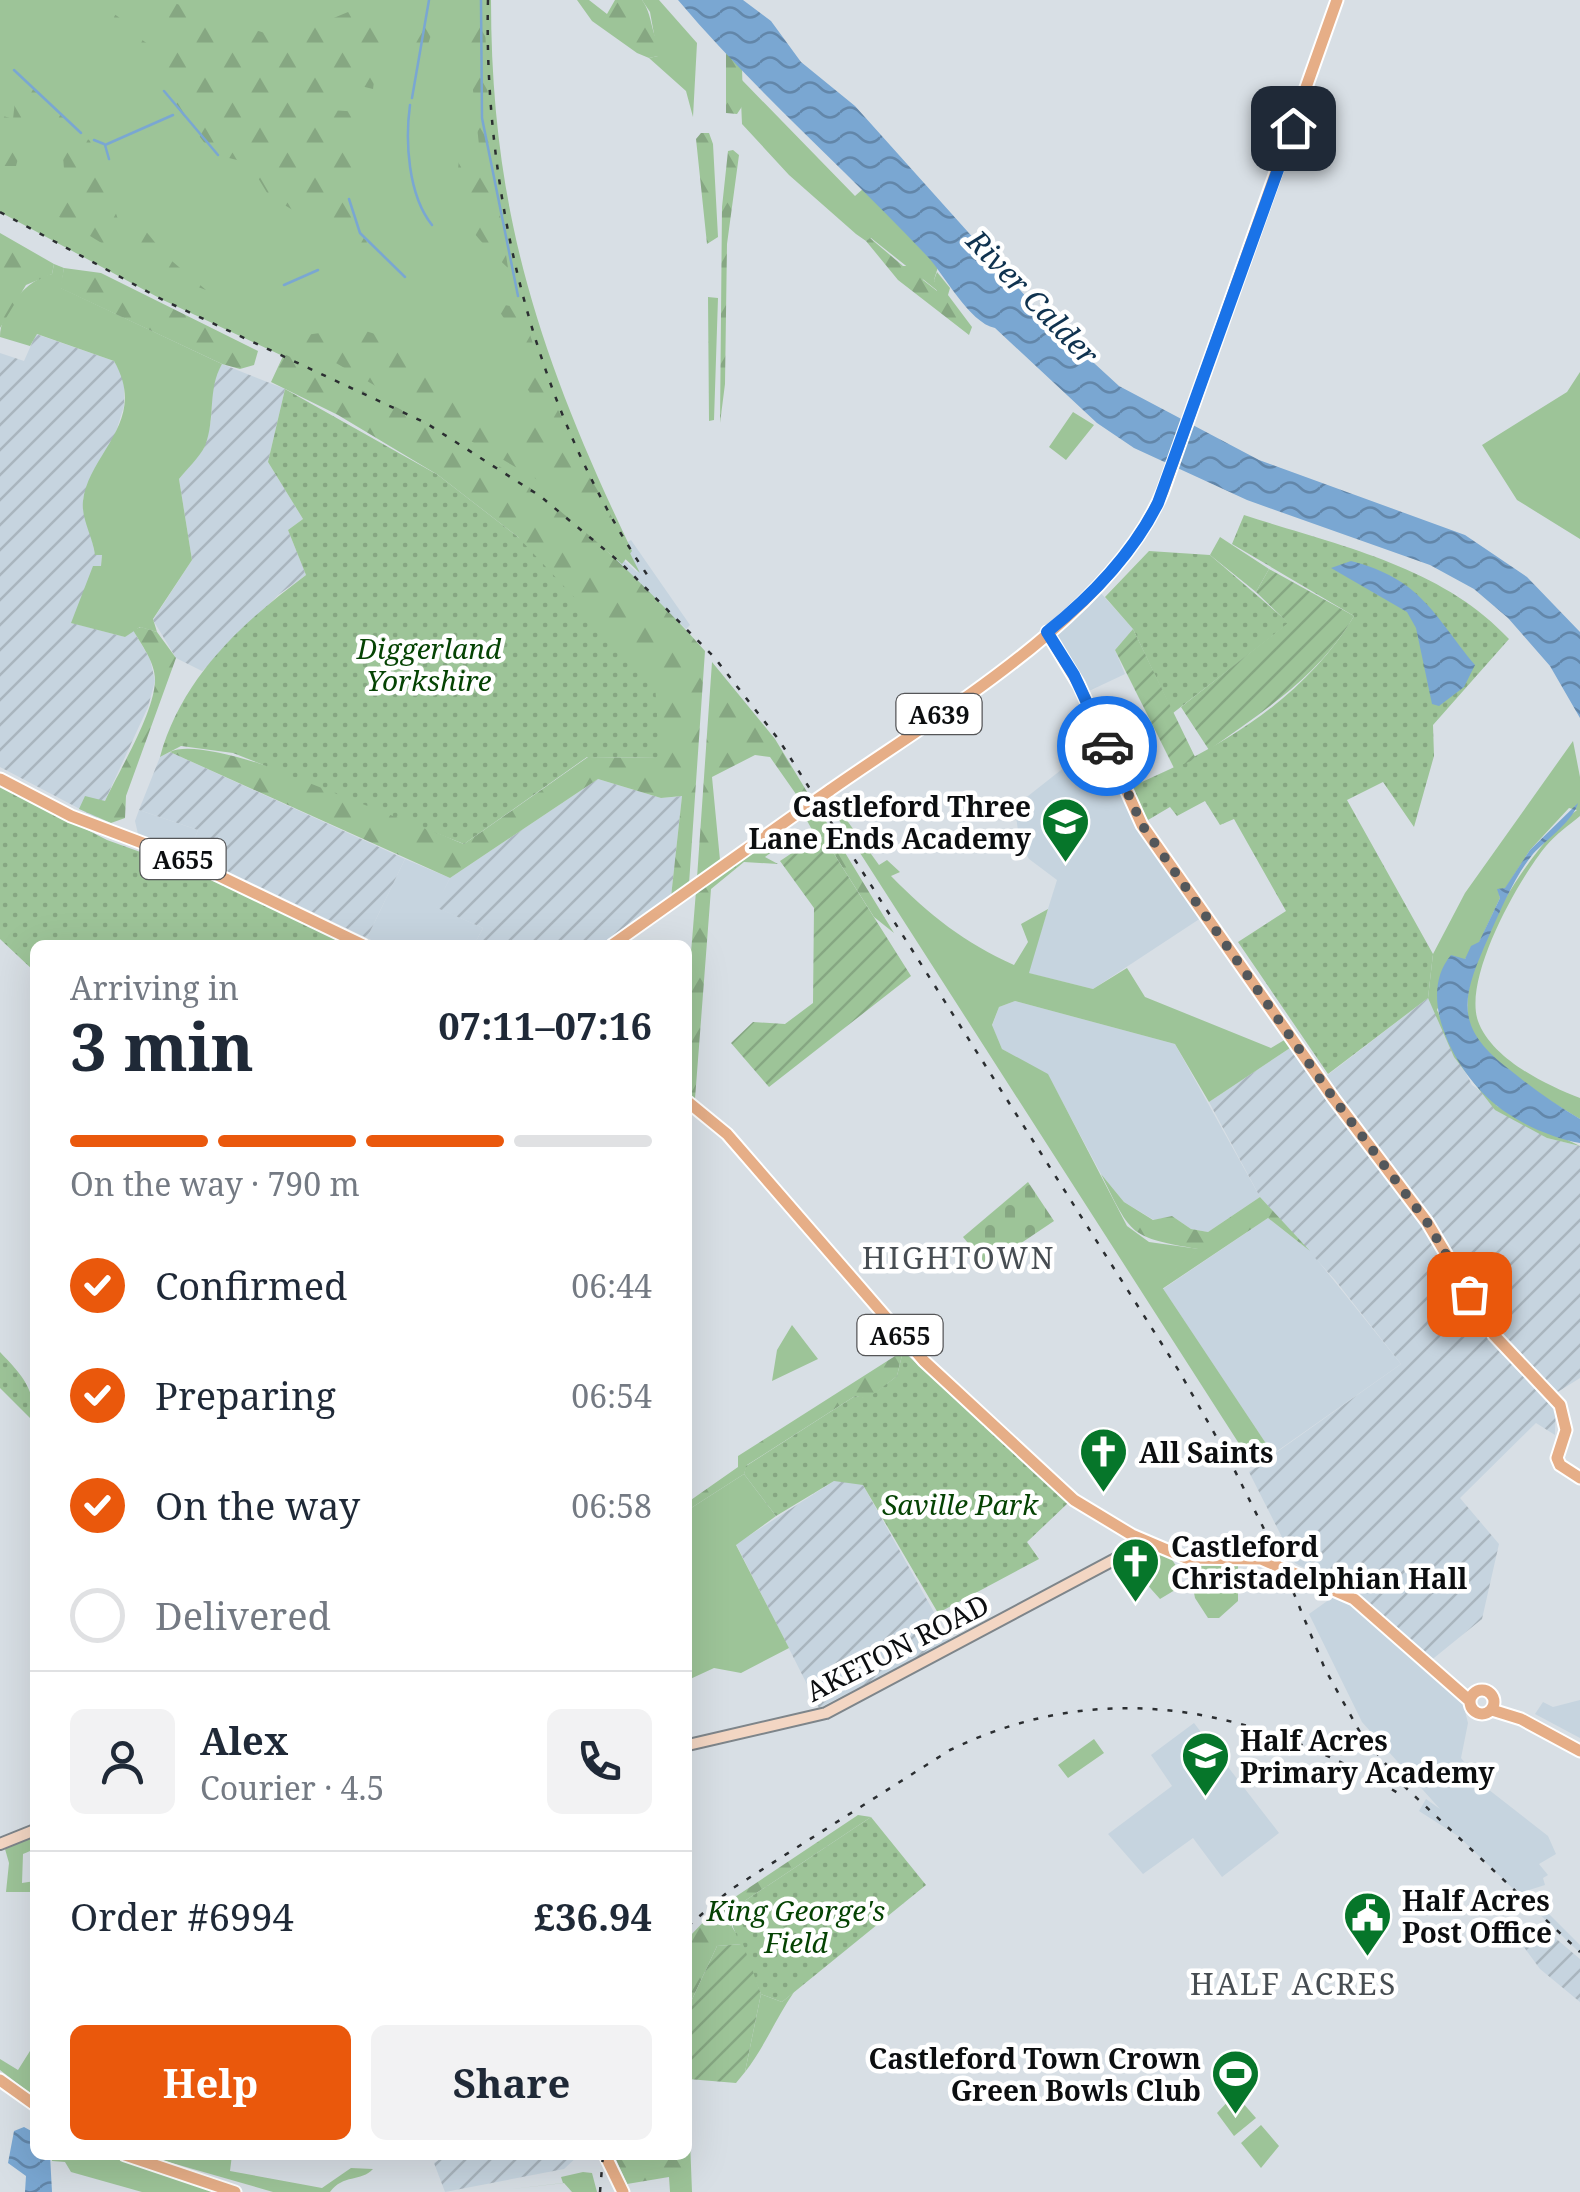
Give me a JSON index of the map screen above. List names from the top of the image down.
{
  "streets": {
    "main road": ["A639", "A655", "AKETON ROAD"]
  },
  "crossings": [
    ["A655", "AKETON ROAD"]
  ],
  "districts": ["HIGHTOWN", "HALF ACRES"],
  "water": ["River Calder"],
  "parks": ["Diggerland Yorkshire", "Saville Park", "King George's Field"],
  "places": {
    "school or university": ["Castleford Three Lane Ends Academy", "Half Acres Primary Academy"],
    "church": ["All Saints", "Castleford Christadelphian Hall"],
    "public building": ["Half Acres Post Office"],
    "sports": ["Castleford Town Crown Green Bowls Club"]
  },
  "page": {
    "heading": ["3 min", "Arriving in", "07:11–07:16"],
    "panel": [
      "Alex",
      "Courier · 4.5",
      "Order #6994",
      "£36.94"
    ],
    "bar": "On the way · 790 m",
    "list": [
      ["Confirmed", "06:44"],
      ["Preparing", "06:54"],
      ["On the way", "06:58"],
      "Delivered"
    ],
    "buttons": ["Help", "Share"]
  }
}
